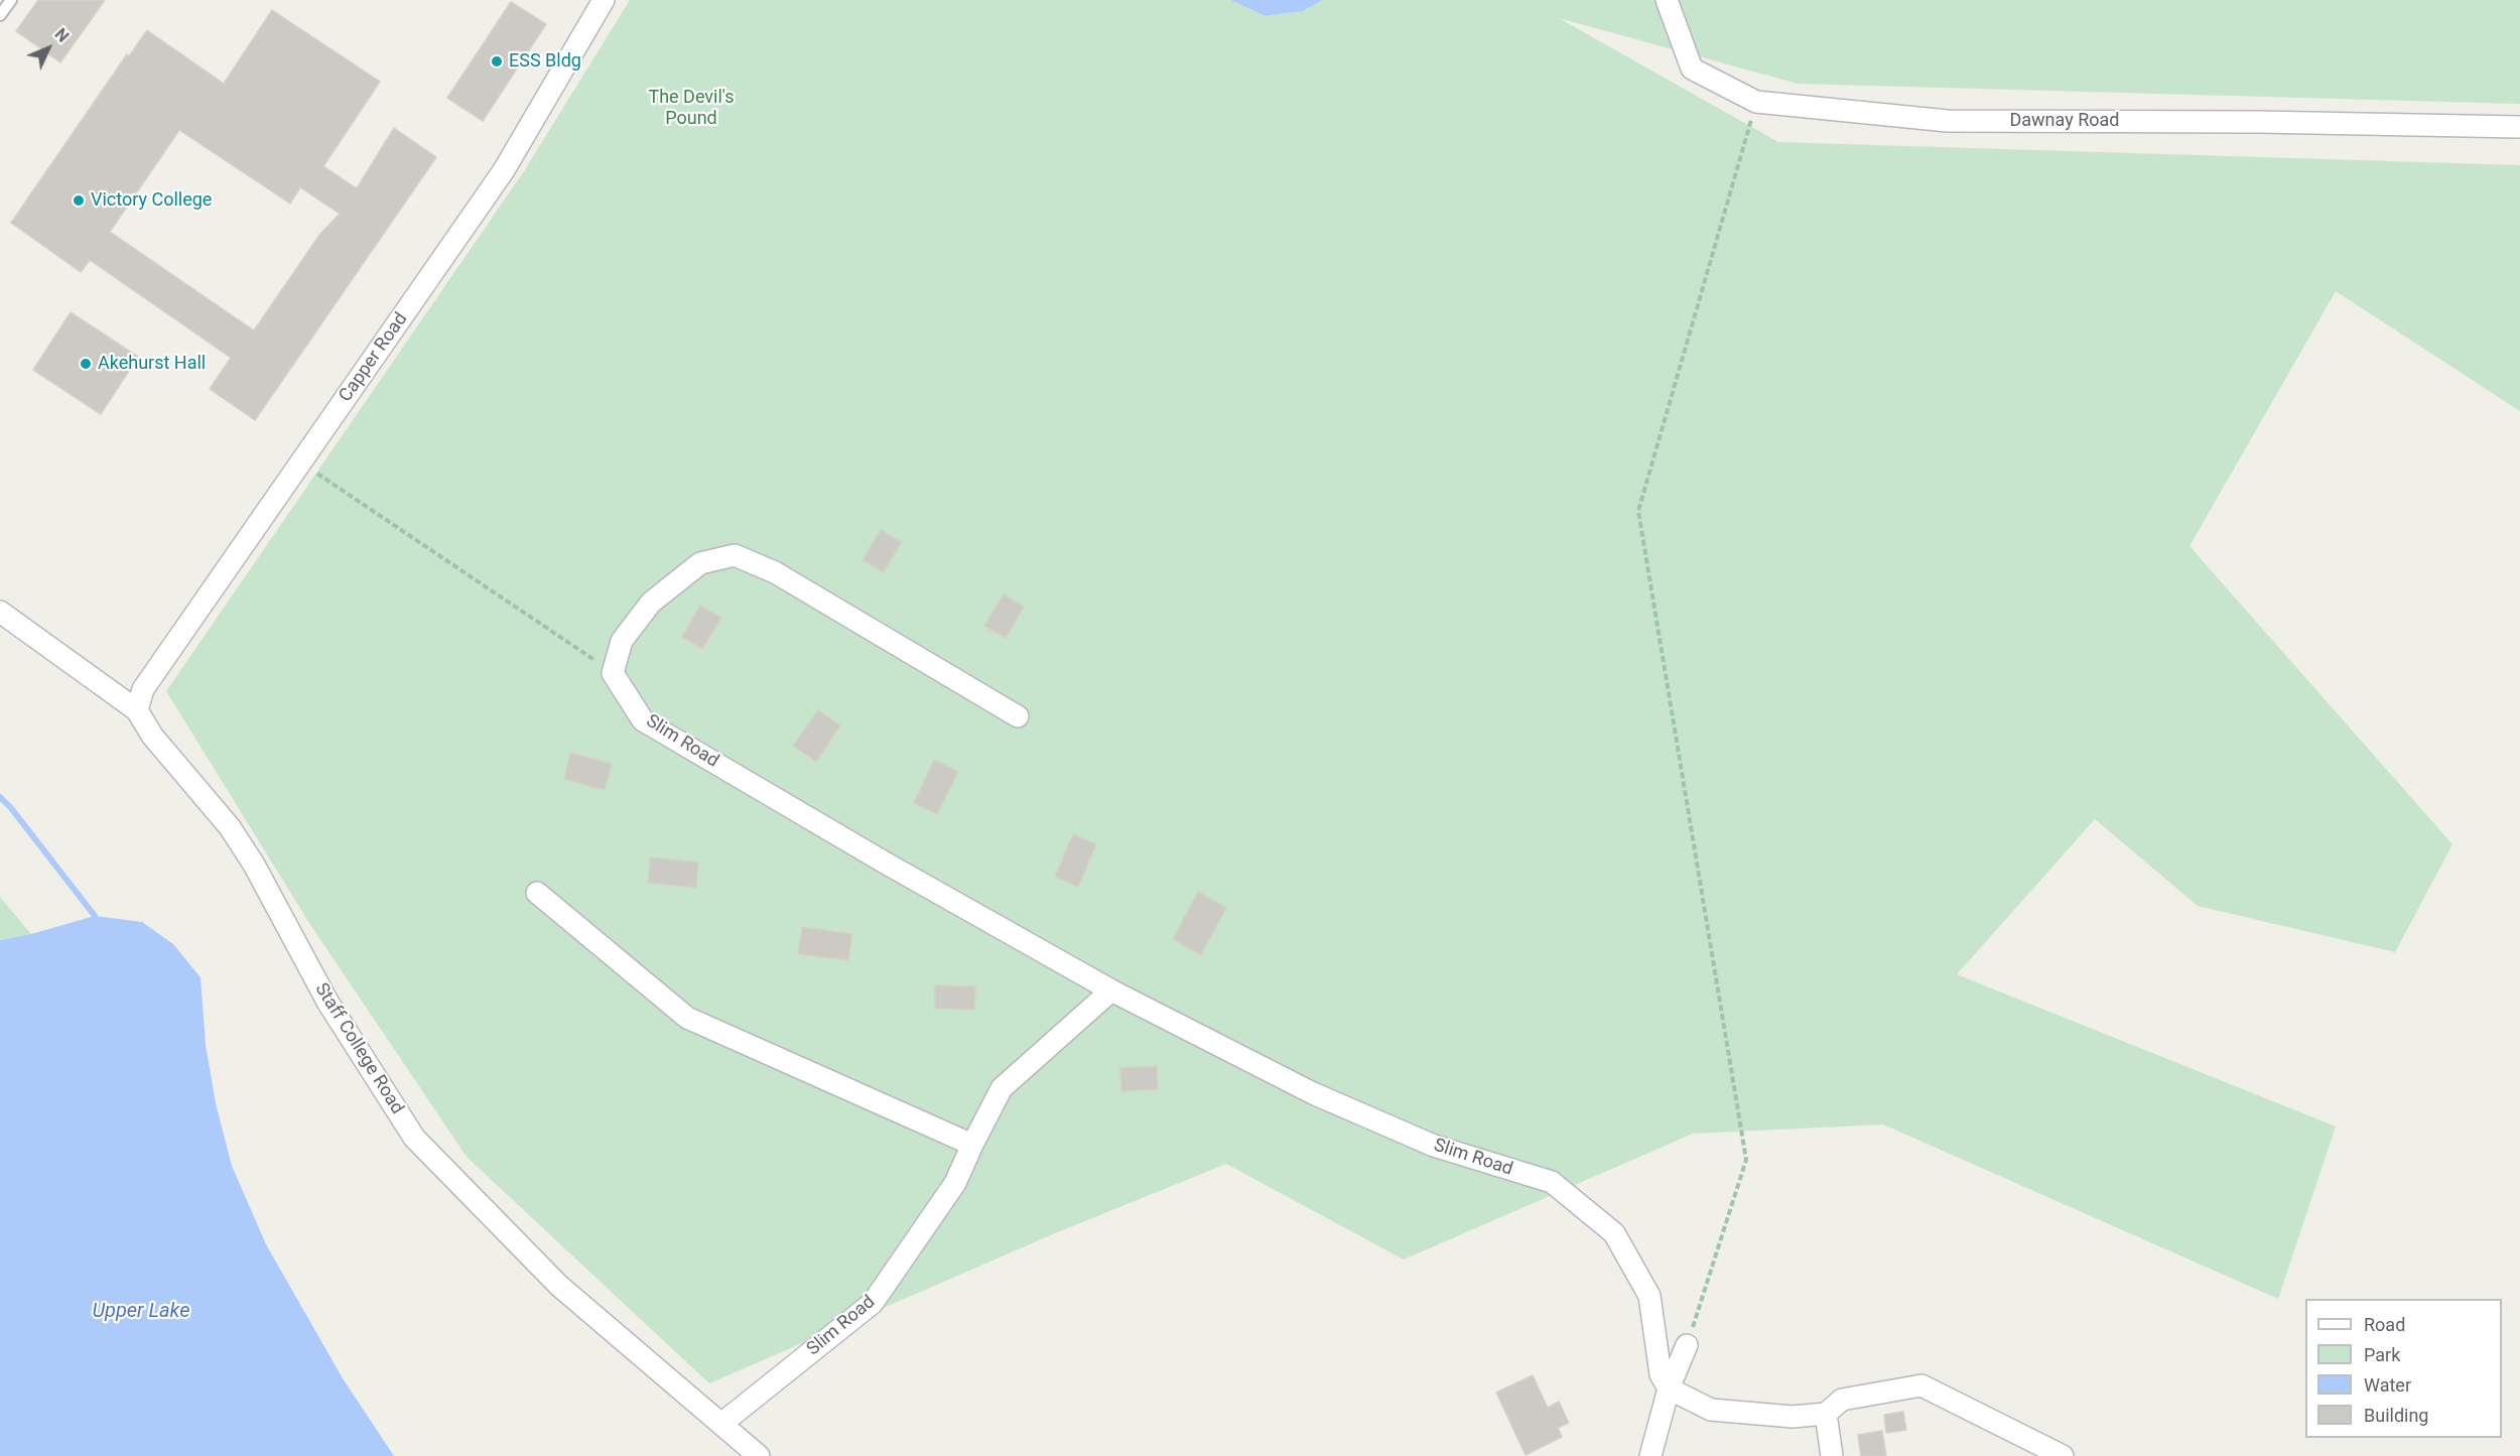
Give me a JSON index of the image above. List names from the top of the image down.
{
  "streets": {
    "street": [
      "Dawnay Road",
      "Capper Road",
      "Slim Road",
      "Staff College Road"
    ]
  },
  "crossings": [
    ["Capper Road", "Staff College Road"],
    ["Slim Road", "Staff College Road"]
  ],
  "water": ["Upper Lake"],
  "parks": ["The Devil's Pound"],
  "places": ["ESS Bldg", "Victory College", "Akehurst Hall"],
  "legend": [
    "Road",
    "Park",
    "Water",
    "Building"
  ],
  "north": "top right"
}
